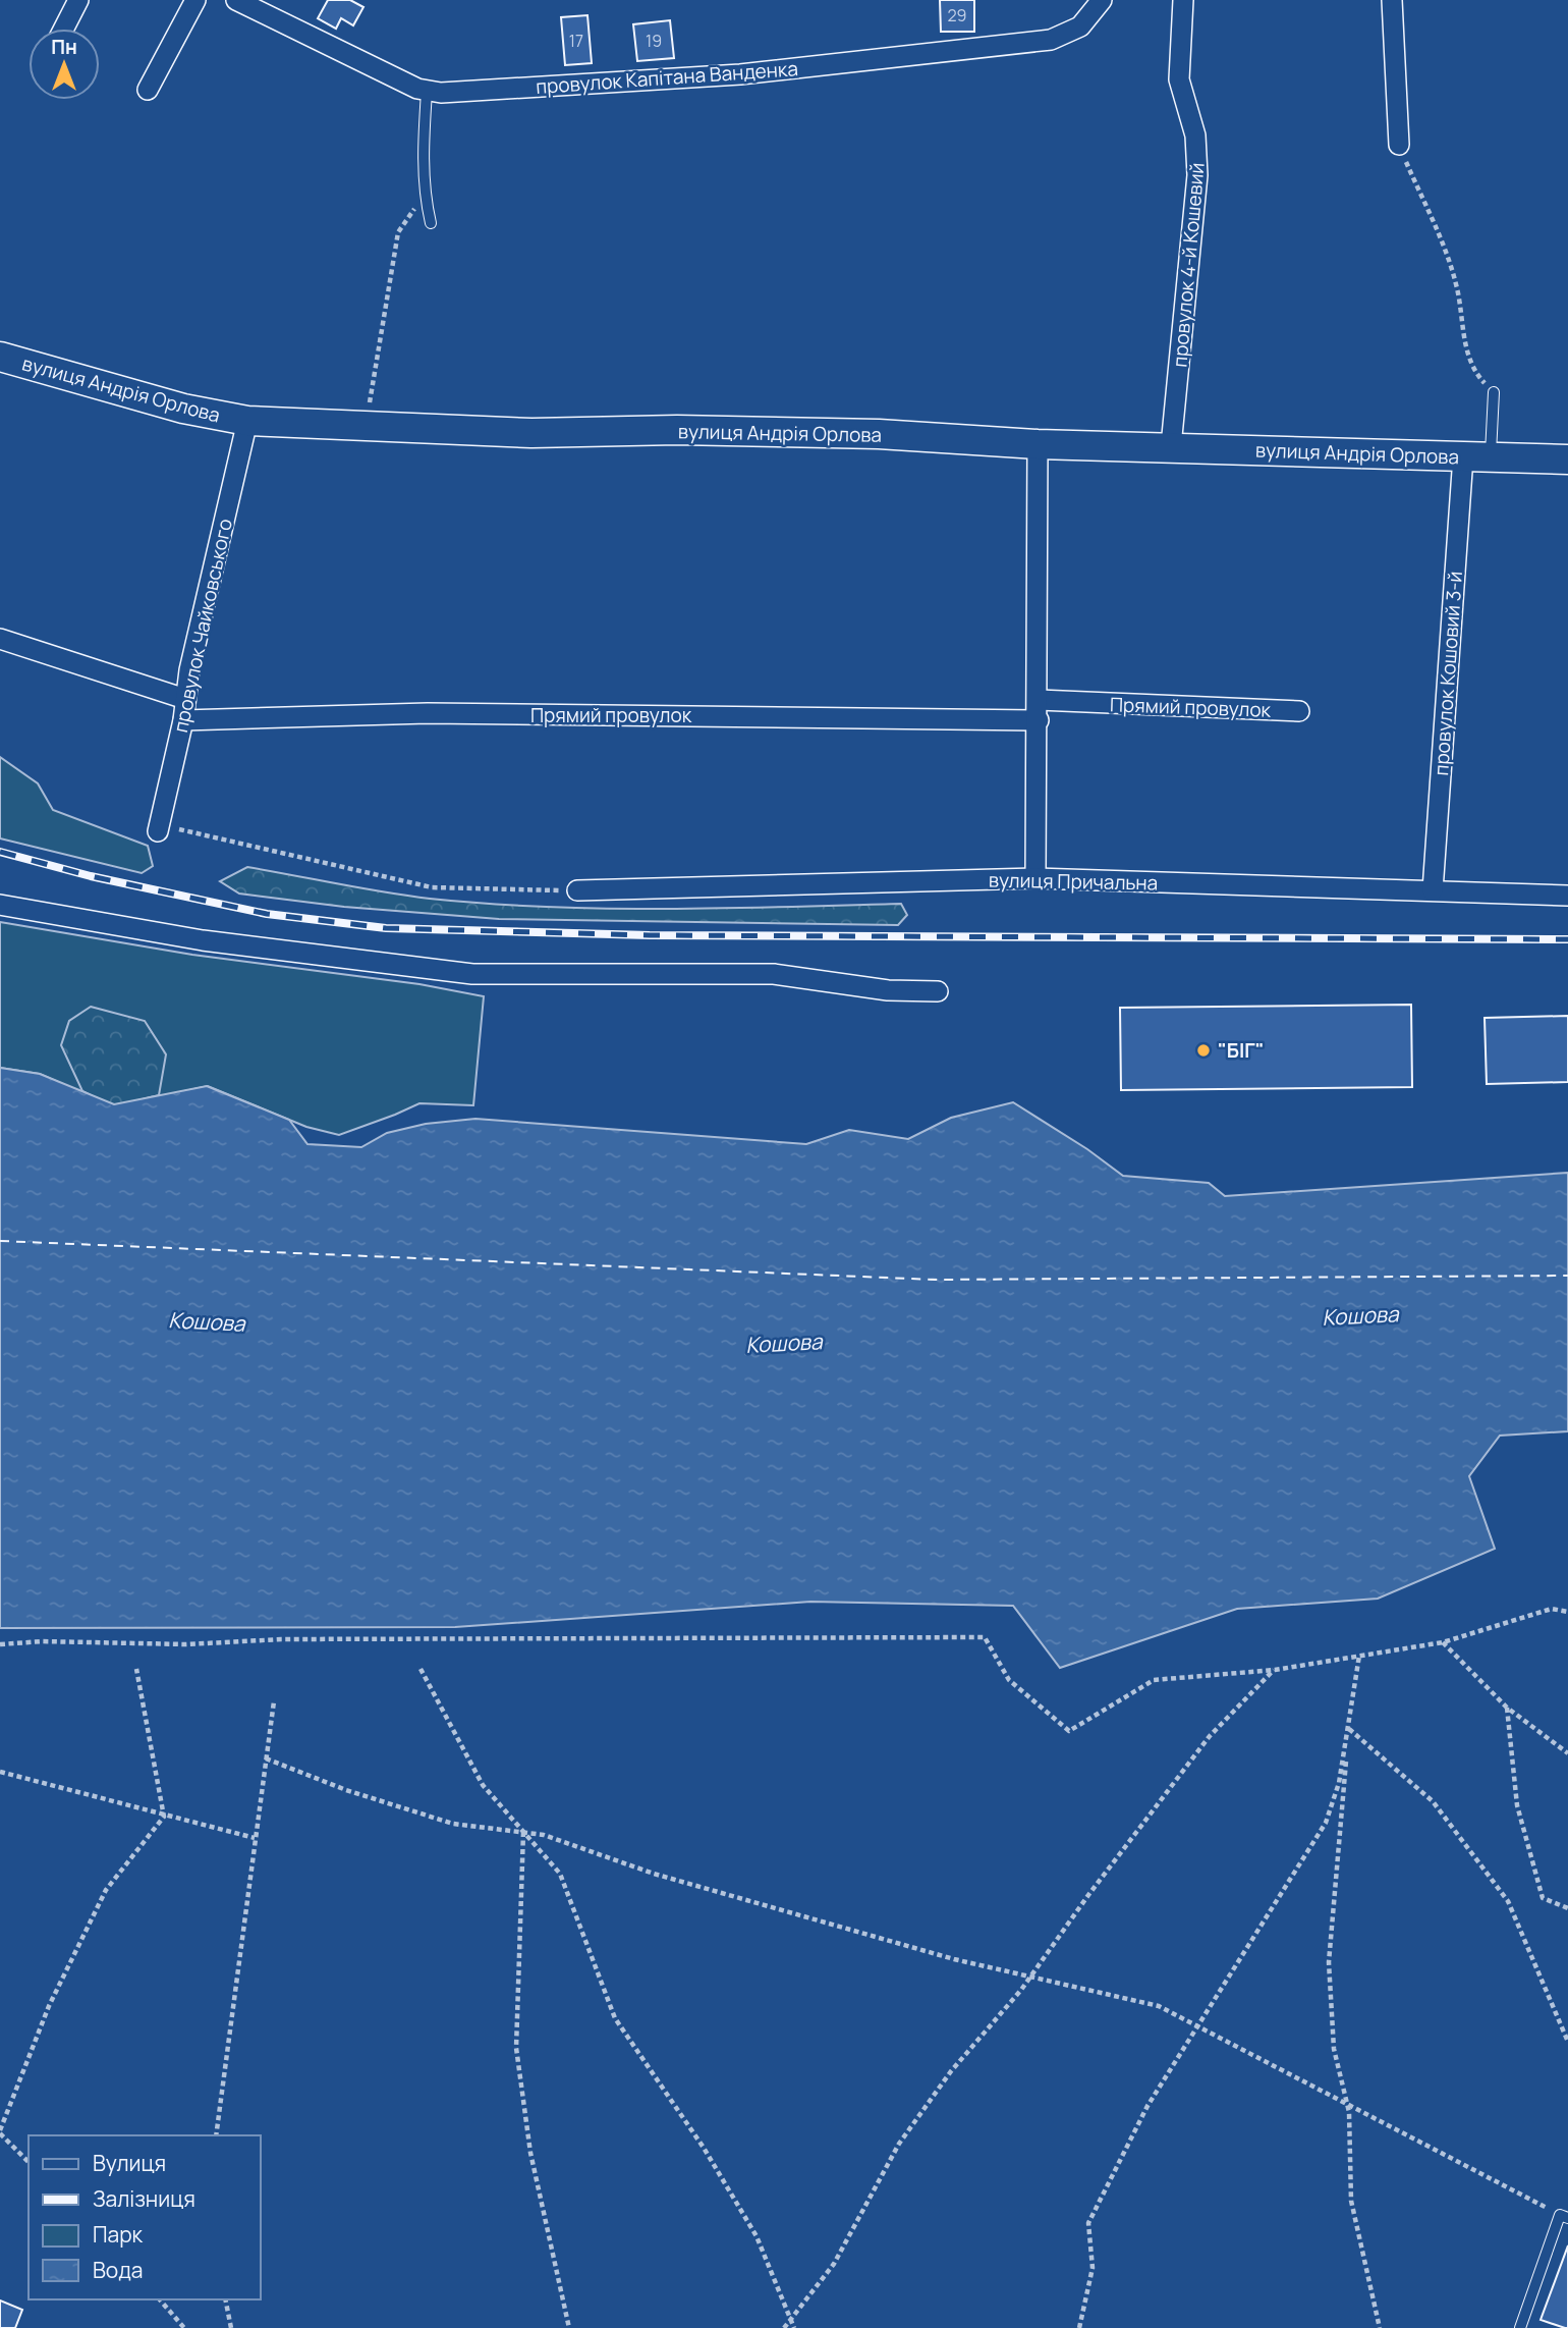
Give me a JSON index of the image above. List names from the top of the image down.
{
  "streets": {
    "street": [
      "провулок Капітана Ванденка",
      "провулок 4-й Кошевий",
      "вулиця Андрія Орлова",
      "провулок Чайковського",
      "провулок Кошовий 3-й",
      "Прямий провулок",
      "вулиця Причальна"
    ]
  },
  "crossings": [
    ["провулок 4-й Кошевий", "вулиця Андрія Орлова"],
    ["вулиця Андрія Орлова", "провулок Чайковського"],
    ["вулиця Андрія Орлова", "провулок Кошовий 3-й"],
    ["провулок Чайковського", "Прямий провулок"],
    ["провулок Кошовий 3-й", "вулиця Причальна"]
  ],
  "water": ["Кошова"],
  "places": ["\"БІГ\""],
  "house_numbers": ["29", "17", "19"],
  "legend": [
    "Вулиця",
    "Залізниця",
    "Парк",
    "Вода"
  ],
  "north": "top"
}
